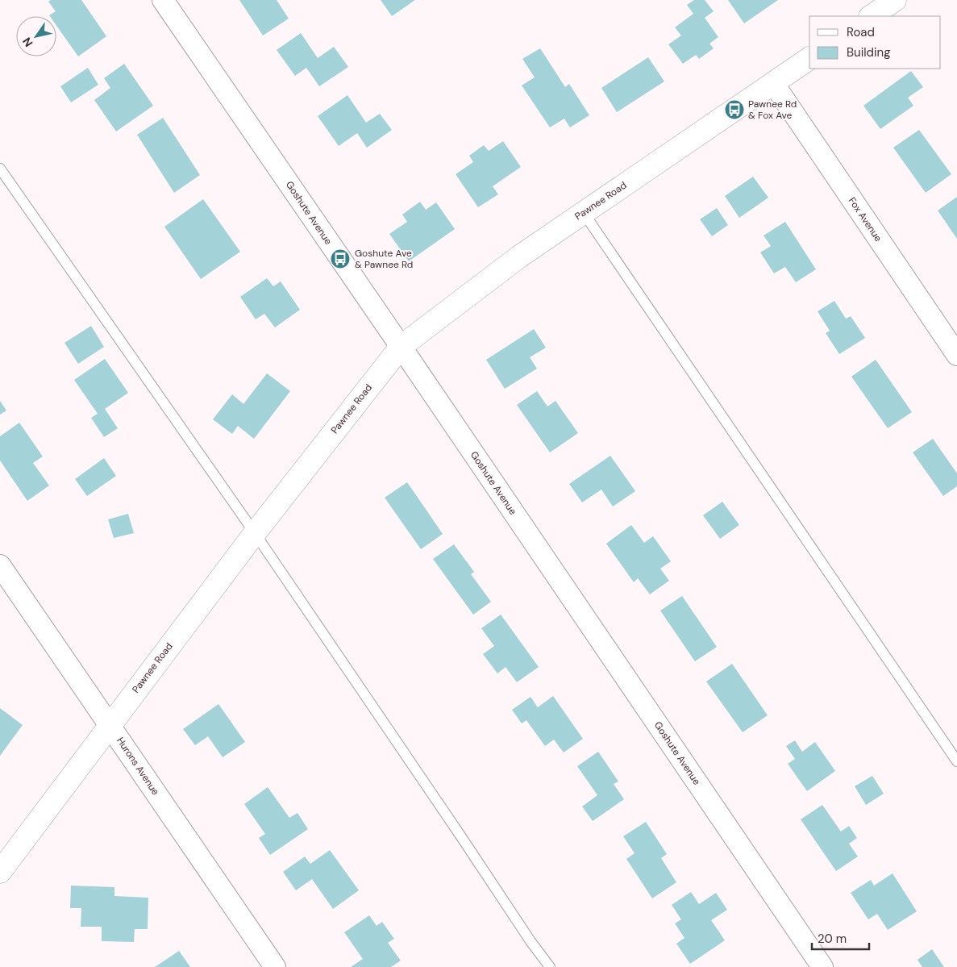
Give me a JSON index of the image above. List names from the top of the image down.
{
  "streets": {
    "street": [
      "Pawnee Road",
      "Goshute Avenue",
      "Fox Avenue",
      "Hurons Avenue"
    ]
  },
  "crossings": [
    ["Pawnee Road", "Goshute Avenue"],
    ["Pawnee Road", "Fox Avenue"],
    ["Pawnee Road", "Hurons Avenue"]
  ],
  "places": {
    "bus stop": ["Pawnee Rd & Fox Ave", "Goshute Ave & Pawnee Rd"]
  },
  "legend": ["Road", "Building"],
  "scale_bar": "20 m",
  "north": "bottom left"
}
